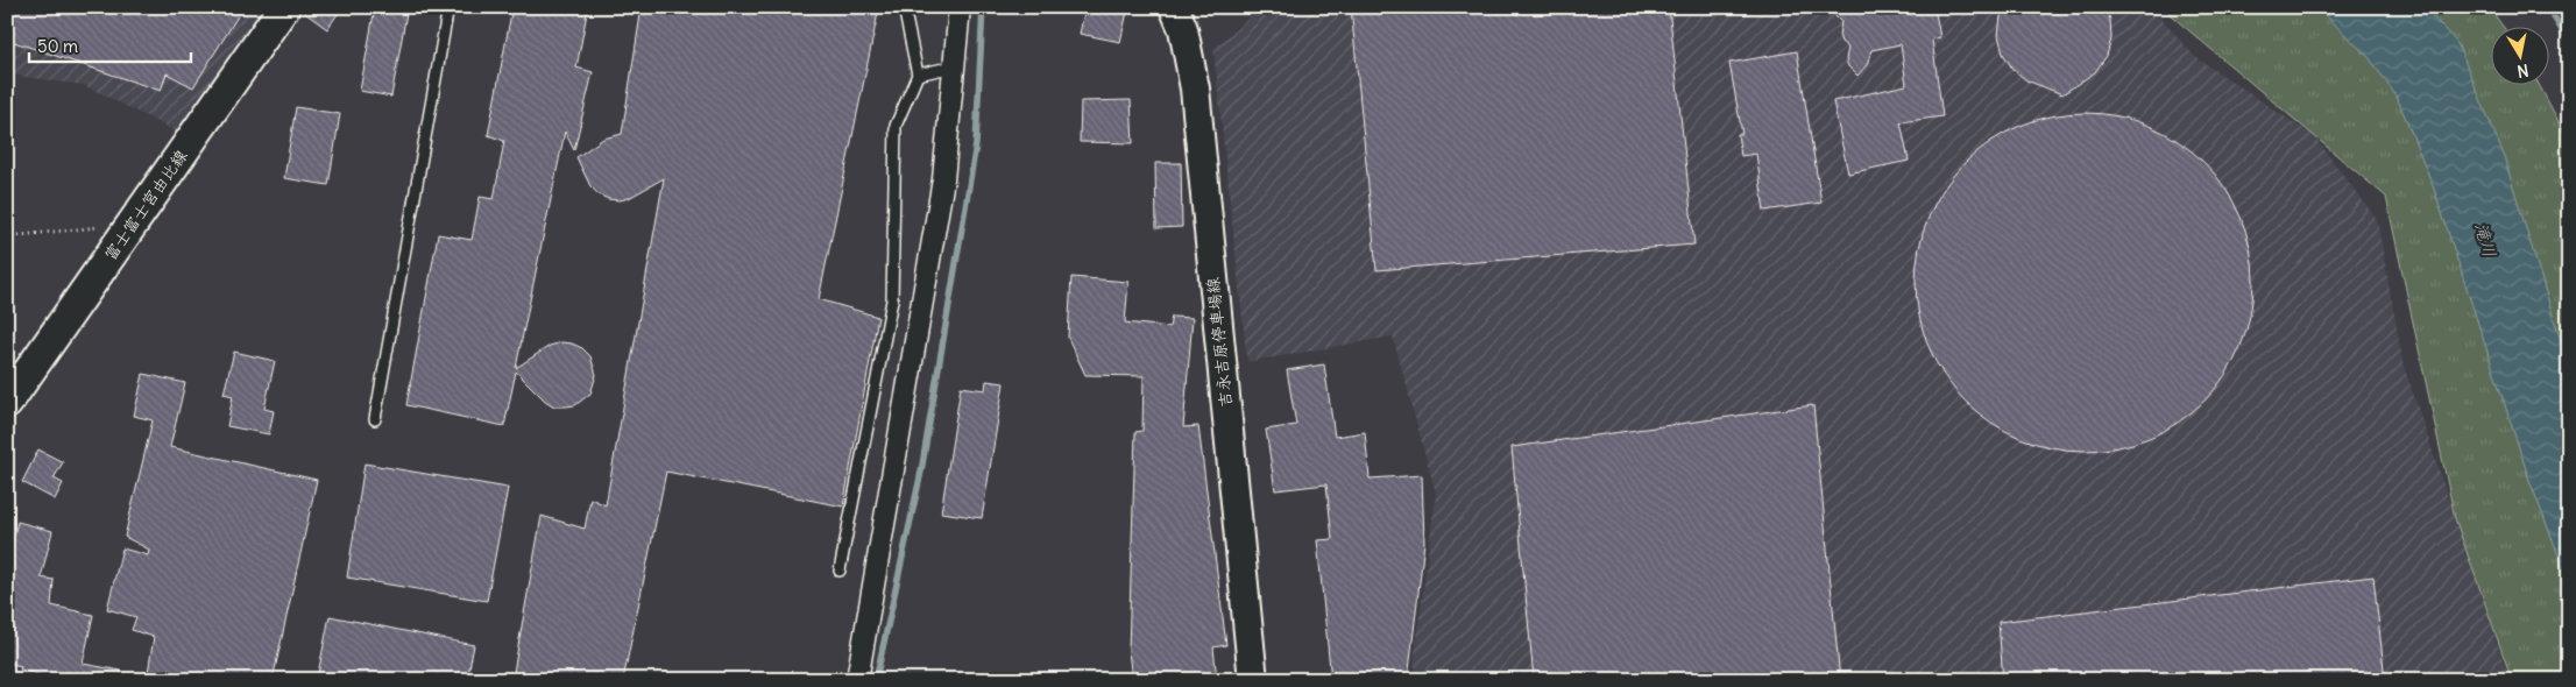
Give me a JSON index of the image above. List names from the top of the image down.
{
  "streets": {
    "main road": ["富士富士宮由比線", "吉永吉原停車場線"]
  },
  "water": ["滝川"],
  "scale_bar": "50 m",
  "north": "bottom"
}
